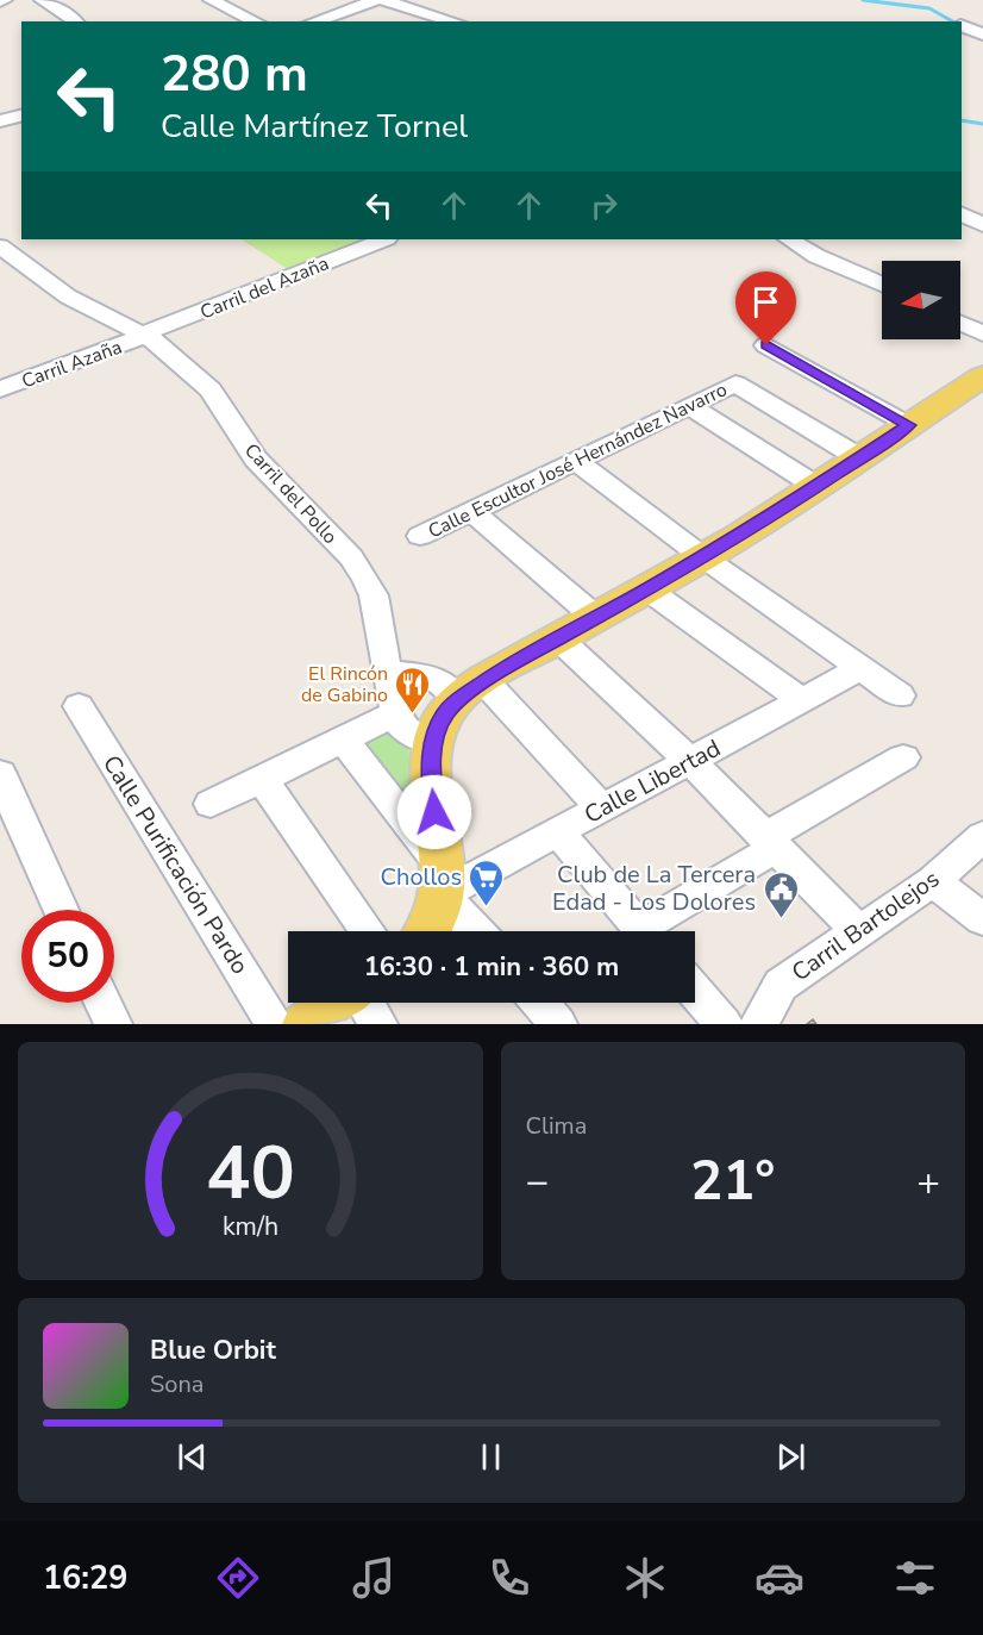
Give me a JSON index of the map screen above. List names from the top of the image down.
{
  "streets": {
    "street": [
      "Carril del Azaña",
      "Carril Azaña",
      "Calle Escultor José Hernández Navarro",
      "Carril del Pollo",
      "Calle Libertad",
      "Calle Purificación Pardo",
      "Carril Bartolejos"
    ]
  },
  "crossings": [
    ["Carril del Azaña", "Carril Azaña"],
    ["Carril del Azaña", "Carril del Pollo"],
    ["Carril Azaña", "Carril del Pollo"]
  ],
  "places": {
    "restaurant": ["El Rincón de Gabino"],
    "supermarket": ["Chollos"],
    "public building": ["Club de La Tercera Edad - Los Dolores"]
  },
  "north": "left",
  "page": {
    "turn": ["280 m", "Calle Martínez Tornel"],
    "limit": "50",
    "trip": "16:30 · 1 min · 360 m",
    "tile": "Clima",
    "heat": ["−", "21°", "+"],
    "song": ["Blue Orbit", "Sona"],
    "tabs": "16:29",
    "gauge": ["40", "km/h"]
  }
}
